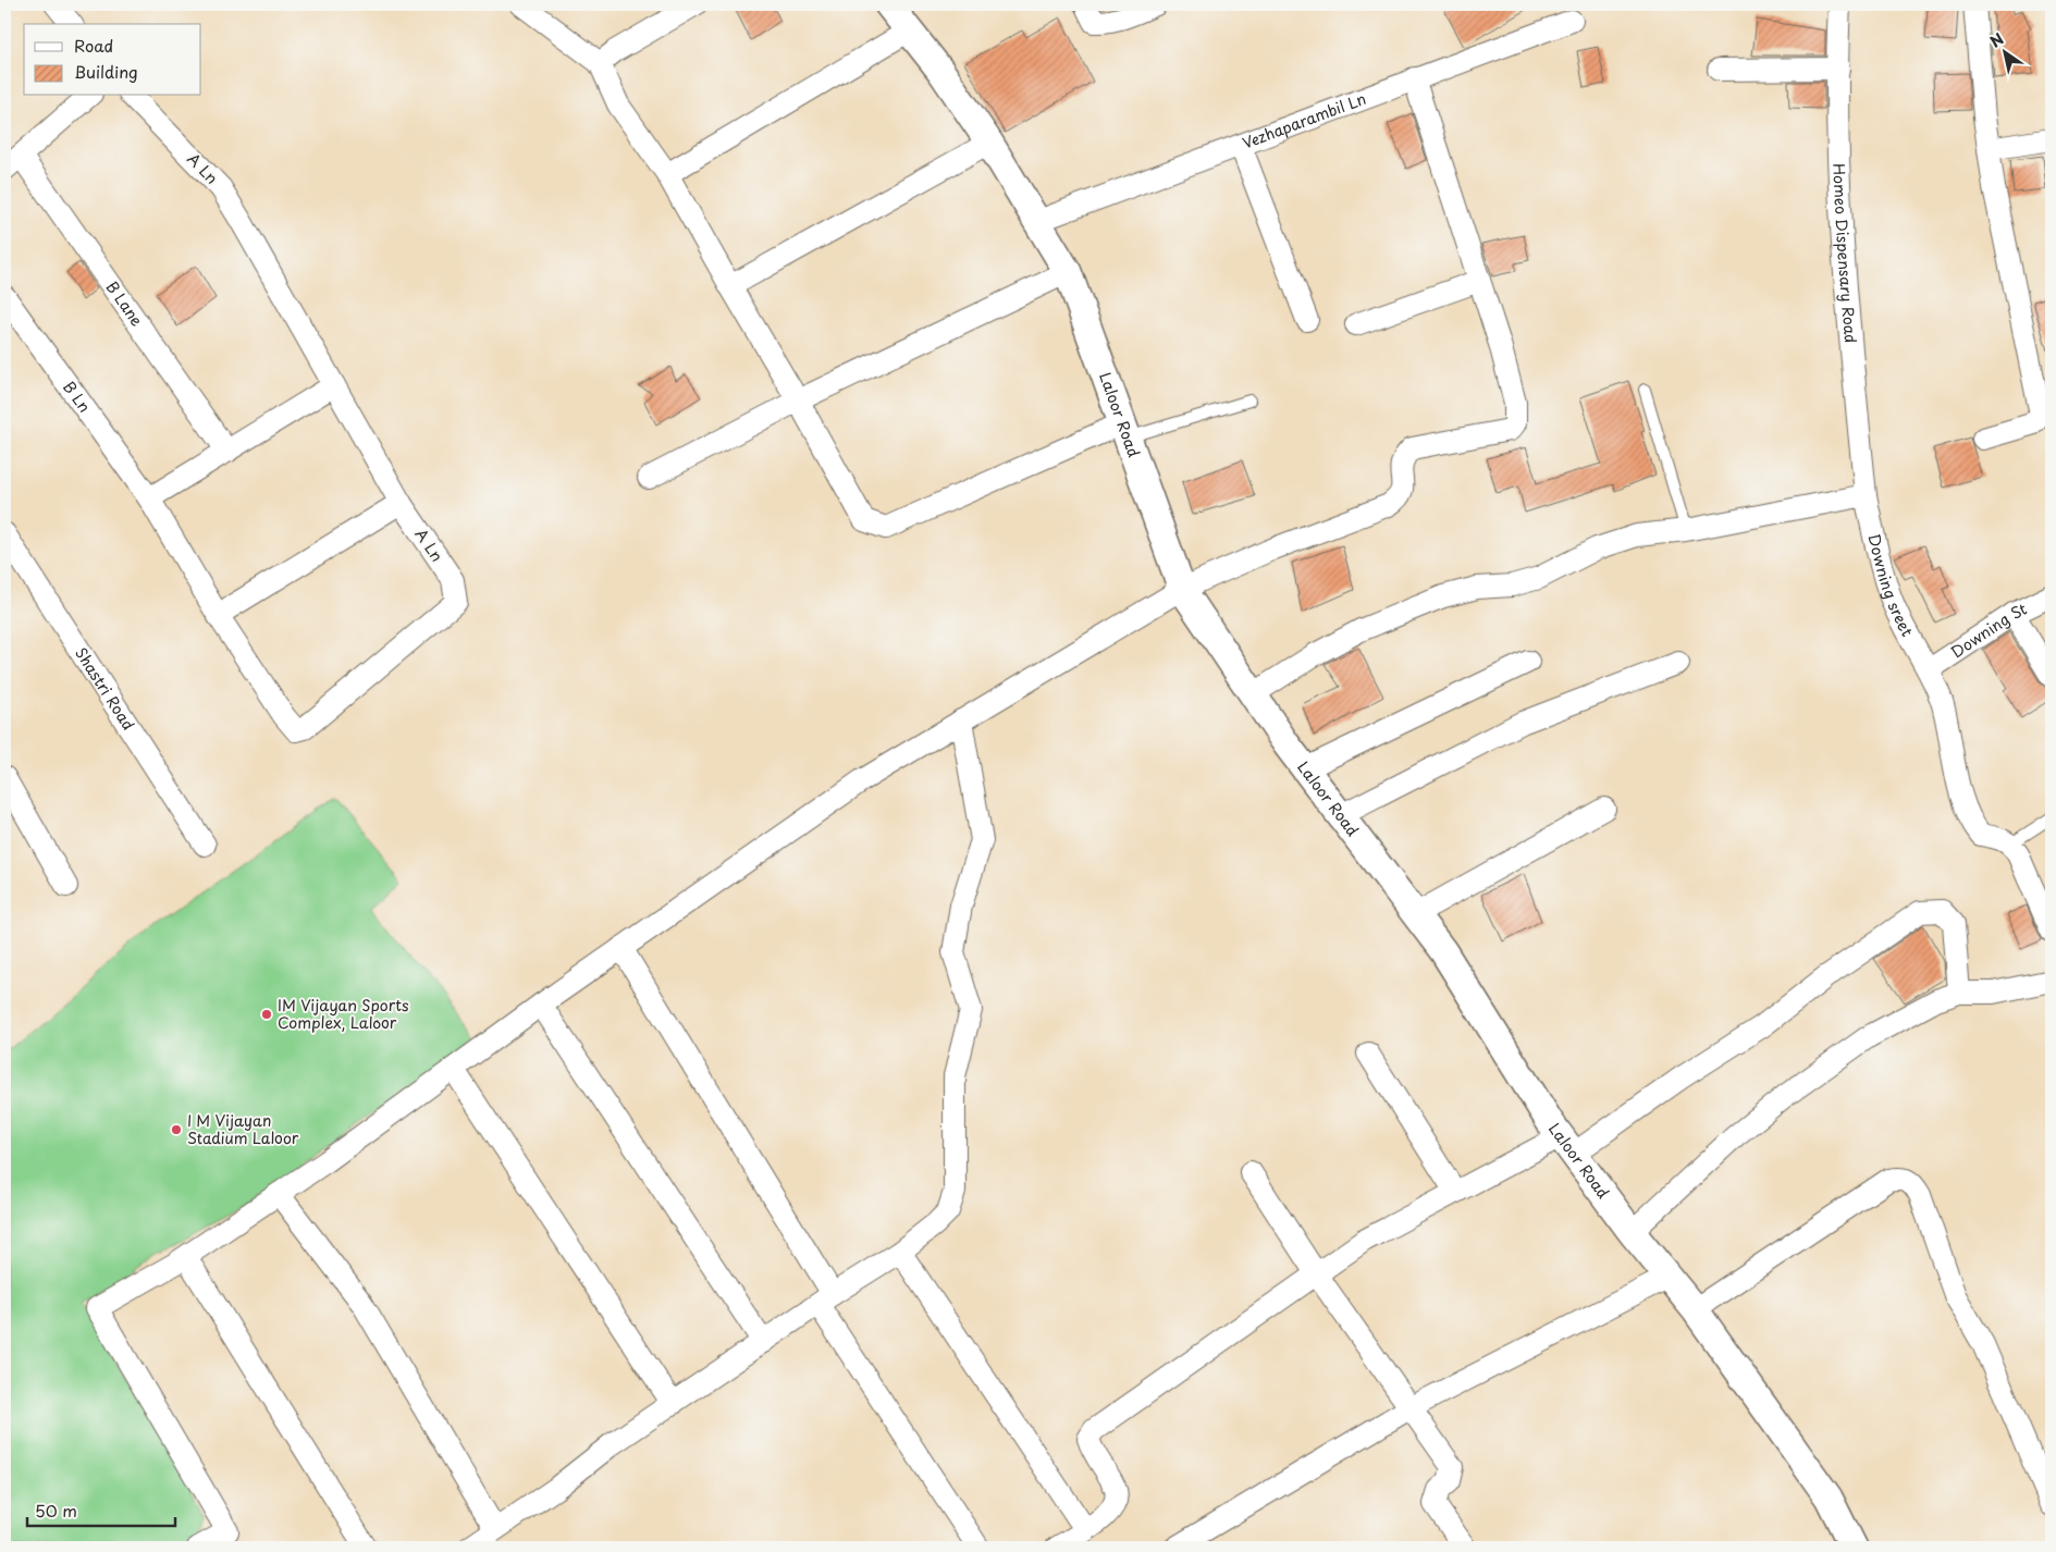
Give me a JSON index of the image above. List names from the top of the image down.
{
  "streets": {
    "street": [
      "Vezhaparambil Ln",
      "A Ln",
      "Homeo Dispensary Road",
      "B Lane",
      "B Ln",
      "Laloor Road",
      "Downing sreet",
      "Downing St",
      "Shastri Road"
    ]
  },
  "crossings": [
    ["Vezhaparambil Ln", "Laloor Road"],
    ["A Ln", "B Ln"],
    ["Homeo Dispensary Road", "Downing sreet"],
    ["Downing sreet", "Downing St"]
  ],
  "places": ["IM Vijayan Sports Complex, Laloor", "I M Vijayan Stadium Laloor"],
  "legend": ["Road", "Building"],
  "scale_bar": "50 m",
  "north": "top left"
}
